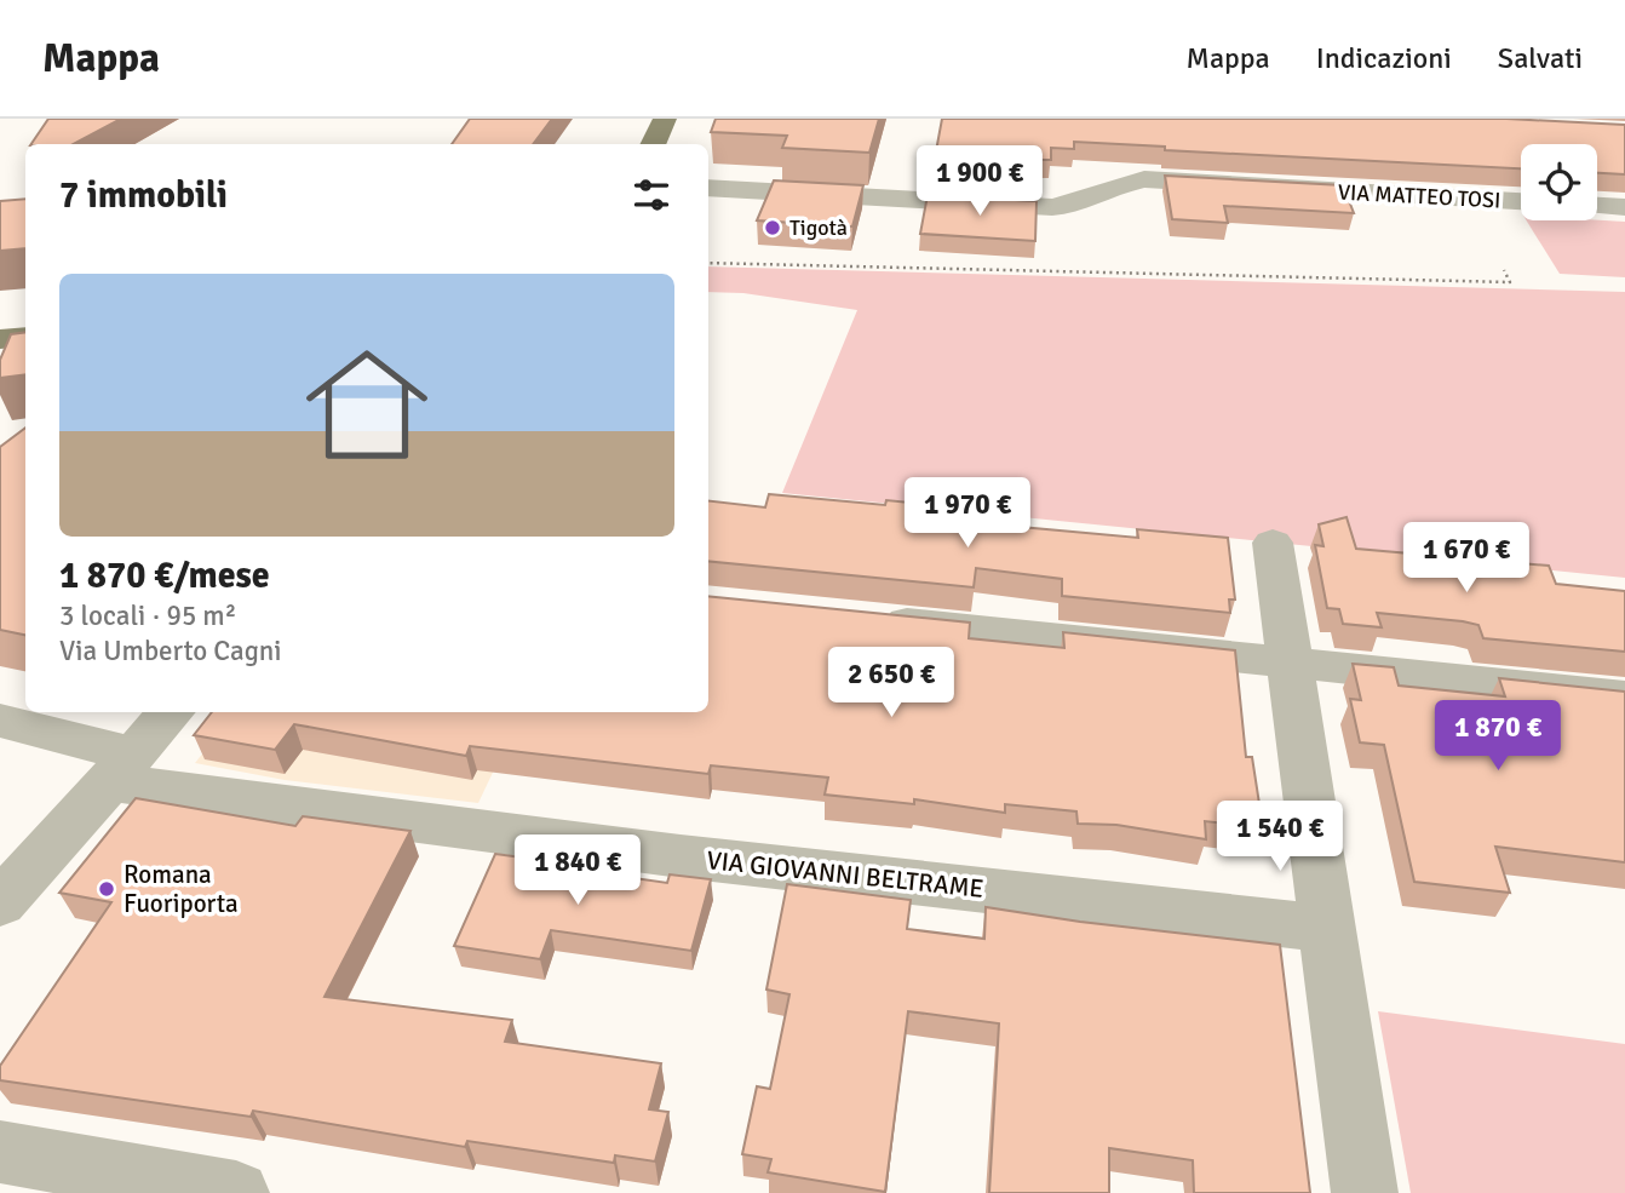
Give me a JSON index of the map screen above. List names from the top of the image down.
{
  "streets": {
    "street": ["VIA MATTEO TOSI", "VIA GIOVANNI BELTRAME"]
  },
  "places": ["Tigotà", "Romana Fuoriporta"],
  "page": {
    "header": "Mappa",
    "nav": ["Mappa", "Indicazioni", "Salvati"],
    "heading": "7 immobili",
    "price": [
      "1 900 €",
      "1 970 €",
      "1 670 €",
      "2 650 €",
      "1 870 €",
      "1 540 €",
      "1 840 €"
    ],
    "list": [
      {
        "name": "1 870 €/mese",
        "note": "3 locali · 95 m² · Via Umberto Cagni"
      }
    ]
  }
}
